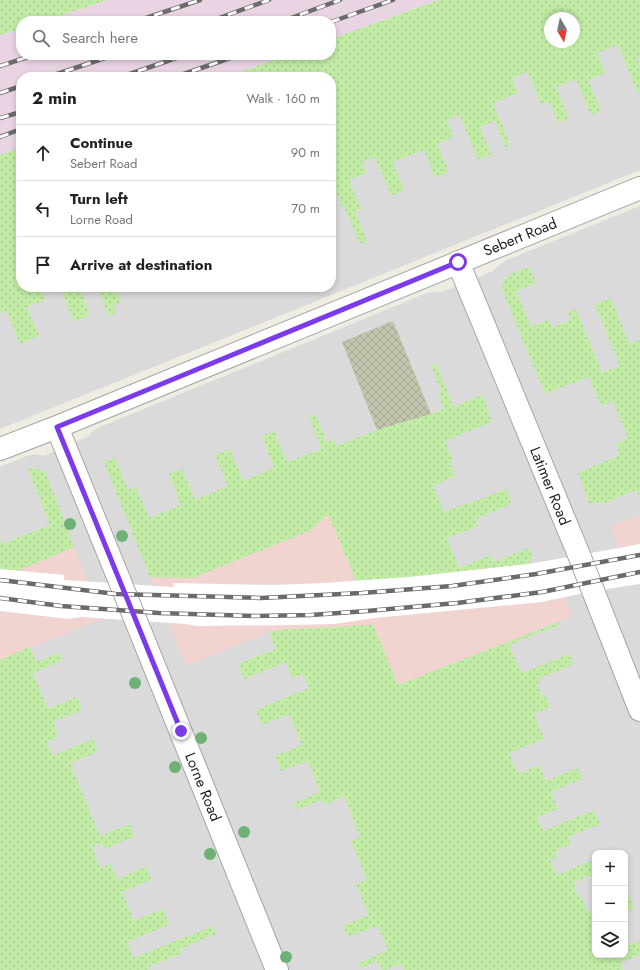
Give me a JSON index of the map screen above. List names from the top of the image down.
{
  "streets": {
    "street": ["Sebert Road", "Latimer Road", "Lorne Road"]
  },
  "crossings": [
    ["Sebert Road", "Latimer Road"],
    ["Sebert Road", "Lorne Road"]
  ],
  "north": "bottom",
  "page": {
    "search": "Search here",
    "heading": ["2 min", "Walk · 160 m"],
    "list": [
      ["Continue", "Sebert Road", "90 m"],
      ["Turn left", "Lorne Road", "70 m"],
      "Arrive at destination"
    ],
    "map_buttons": ["+", "−"]
  }
}
